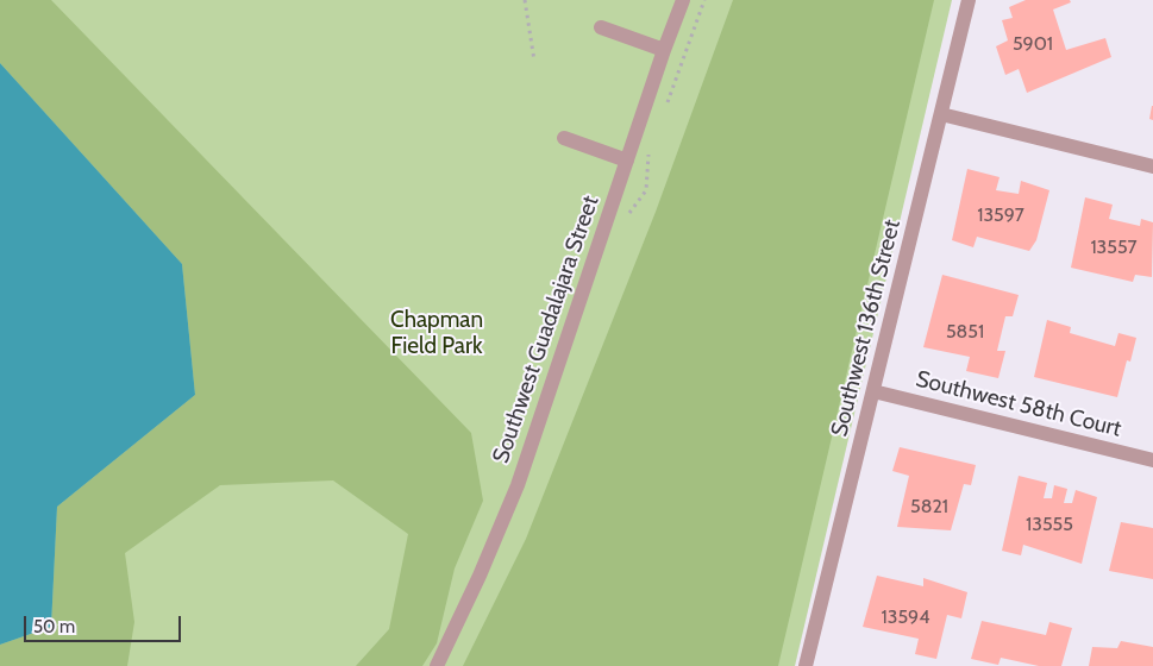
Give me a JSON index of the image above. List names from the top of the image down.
{
  "streets": {
    "street": ["Southwest 136th Street", "Southwest Guadalajara Street", "Southwest 58th Court"]
  },
  "crossings": [
    ["Southwest 136th Street", "Southwest 58th Court"]
  ],
  "parks": ["Chapman Field Park"],
  "house_numbers": [
    "5901",
    "13597",
    "13557",
    "5851",
    "5821",
    "13555",
    "13594"
  ],
  "scale_bar": "50 m"
}
